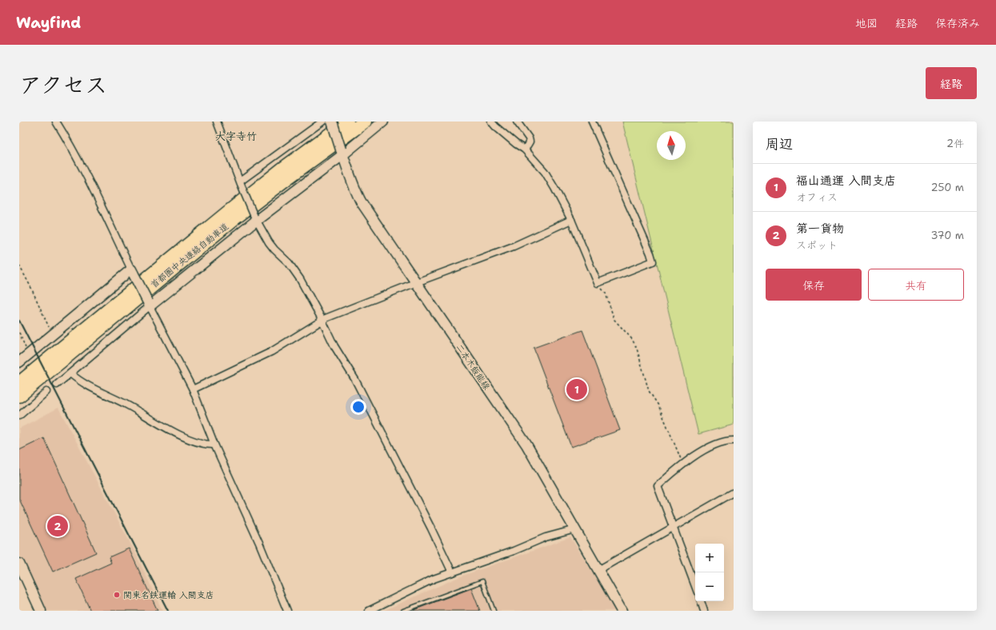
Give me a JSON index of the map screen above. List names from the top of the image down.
{
  "streets": {
    "highway": ["首都圏中央連絡自動車道"],
    "main road": ["二本木飯能線"]
  },
  "districts": ["大字寺竹"],
  "places": ["関東名鉄運輸 入間支店"],
  "north": "top",
  "page": {
    "header": "Wayfind",
    "nav": ["地図", "経路", "保存済み"],
    "title": "アクセス",
    "buttons": [
      "経路",
      ["保存", "共有"]
    ],
    "heading": ["周辺", "2件"],
    "list": [
      {
        "mark": "1",
        "name": "福山通運 入間支店",
        "note": "オフィス",
        "value": "250 m"
      },
      {
        "mark": "2",
        "name": "第一貨物",
        "note": "スポット",
        "value": "370 m"
      }
    ],
    "pins": ["1", "2"],
    "map_buttons": ["+", "−"]
  }
}
